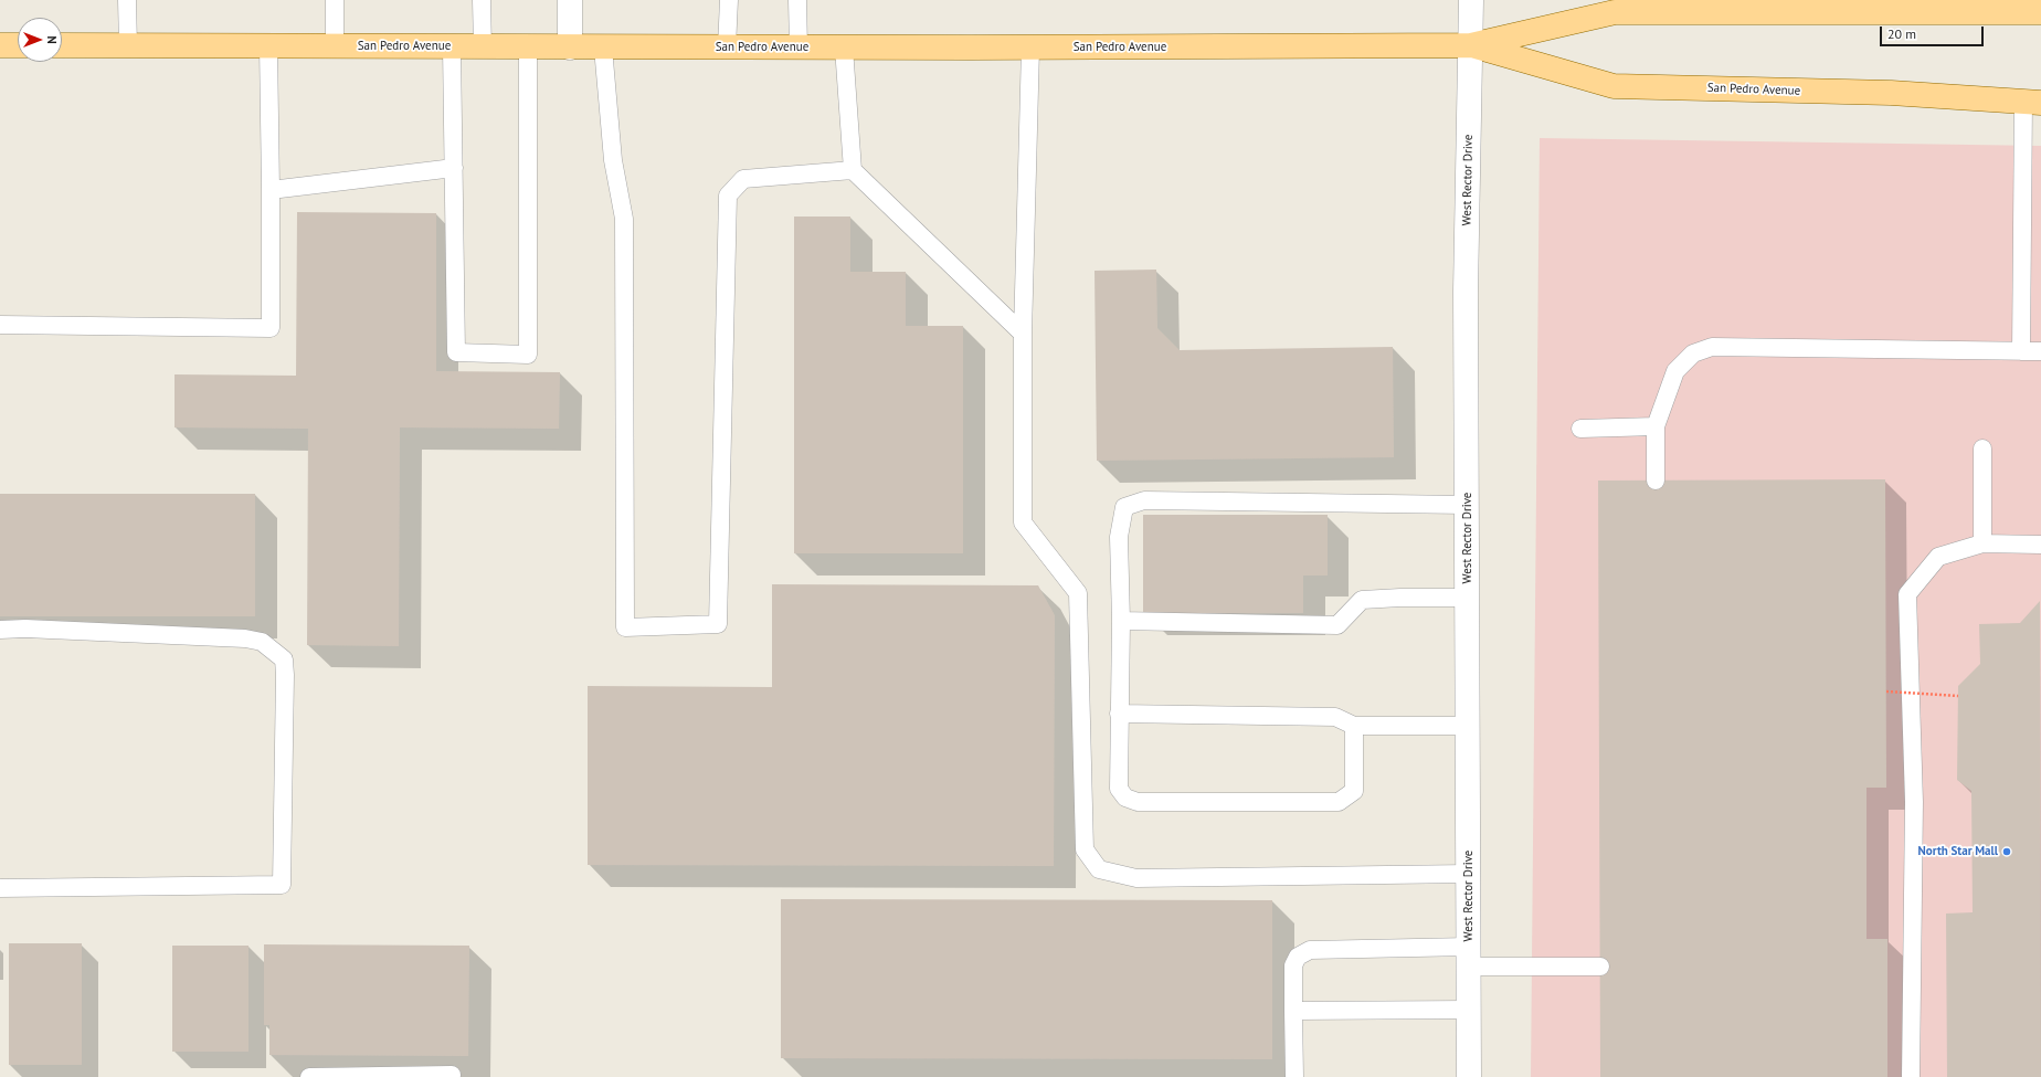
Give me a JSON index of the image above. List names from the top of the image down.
{
  "streets": {
    "main road": ["San Pedro Avenue"],
    "street": ["West Rector Drive"]
  },
  "crossings": [
    ["San Pedro Avenue", "West Rector Drive"]
  ],
  "places": ["North Star Mall"],
  "scale_bar": "20 m",
  "north": "right"
}
